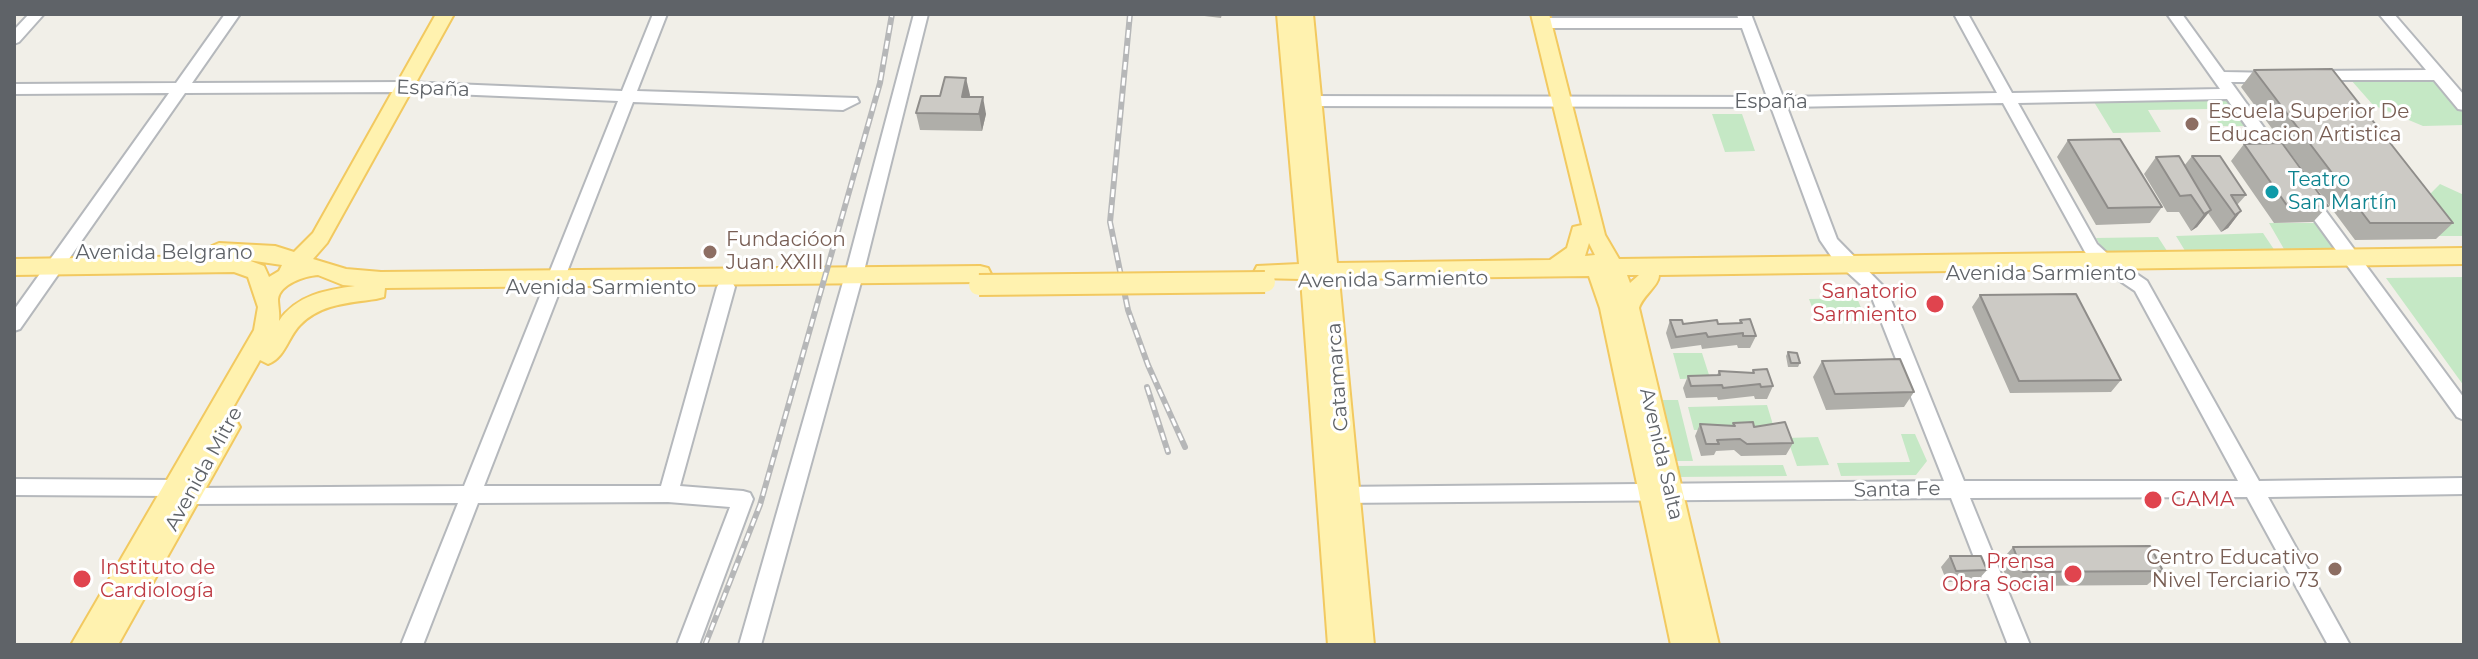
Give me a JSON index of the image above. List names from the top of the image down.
{
  "streets": {
    "main road": [
      "Avenida Belgrano",
      "Avenida Sarmiento",
      "Catamarca",
      "Avenida Salta",
      "Avenida Mitre"
    ],
    "street": ["España", "Santa Fe"]
  },
  "crossings": [
    ["España", "Catamarca"],
    ["España", "Avenida Salta"],
    ["Avenida Belgrano", "Avenida Sarmiento"],
    ["Avenida Belgrano", "Avenida Mitre"],
    ["Avenida Sarmiento", "Catamarca"],
    ["Avenida Sarmiento", "Avenida Salta"],
    ["Avenida Sarmiento", "Avenida Mitre"],
    ["Catamarca", "Santa Fe"],
    ["Avenida Salta", "Santa Fe"]
  ],
  "places": [
    "Escuela Superior De Educacion Artistica",
    "Teatro San Martín",
    "Fundacióon Juan XXIII",
    "Sanatorio Sarmiento",
    "GAMA",
    "Centro Educativo Nivel Terciario 73",
    "Prensa Obra Social",
    "Instituto de Cardiología"
  ]
}
